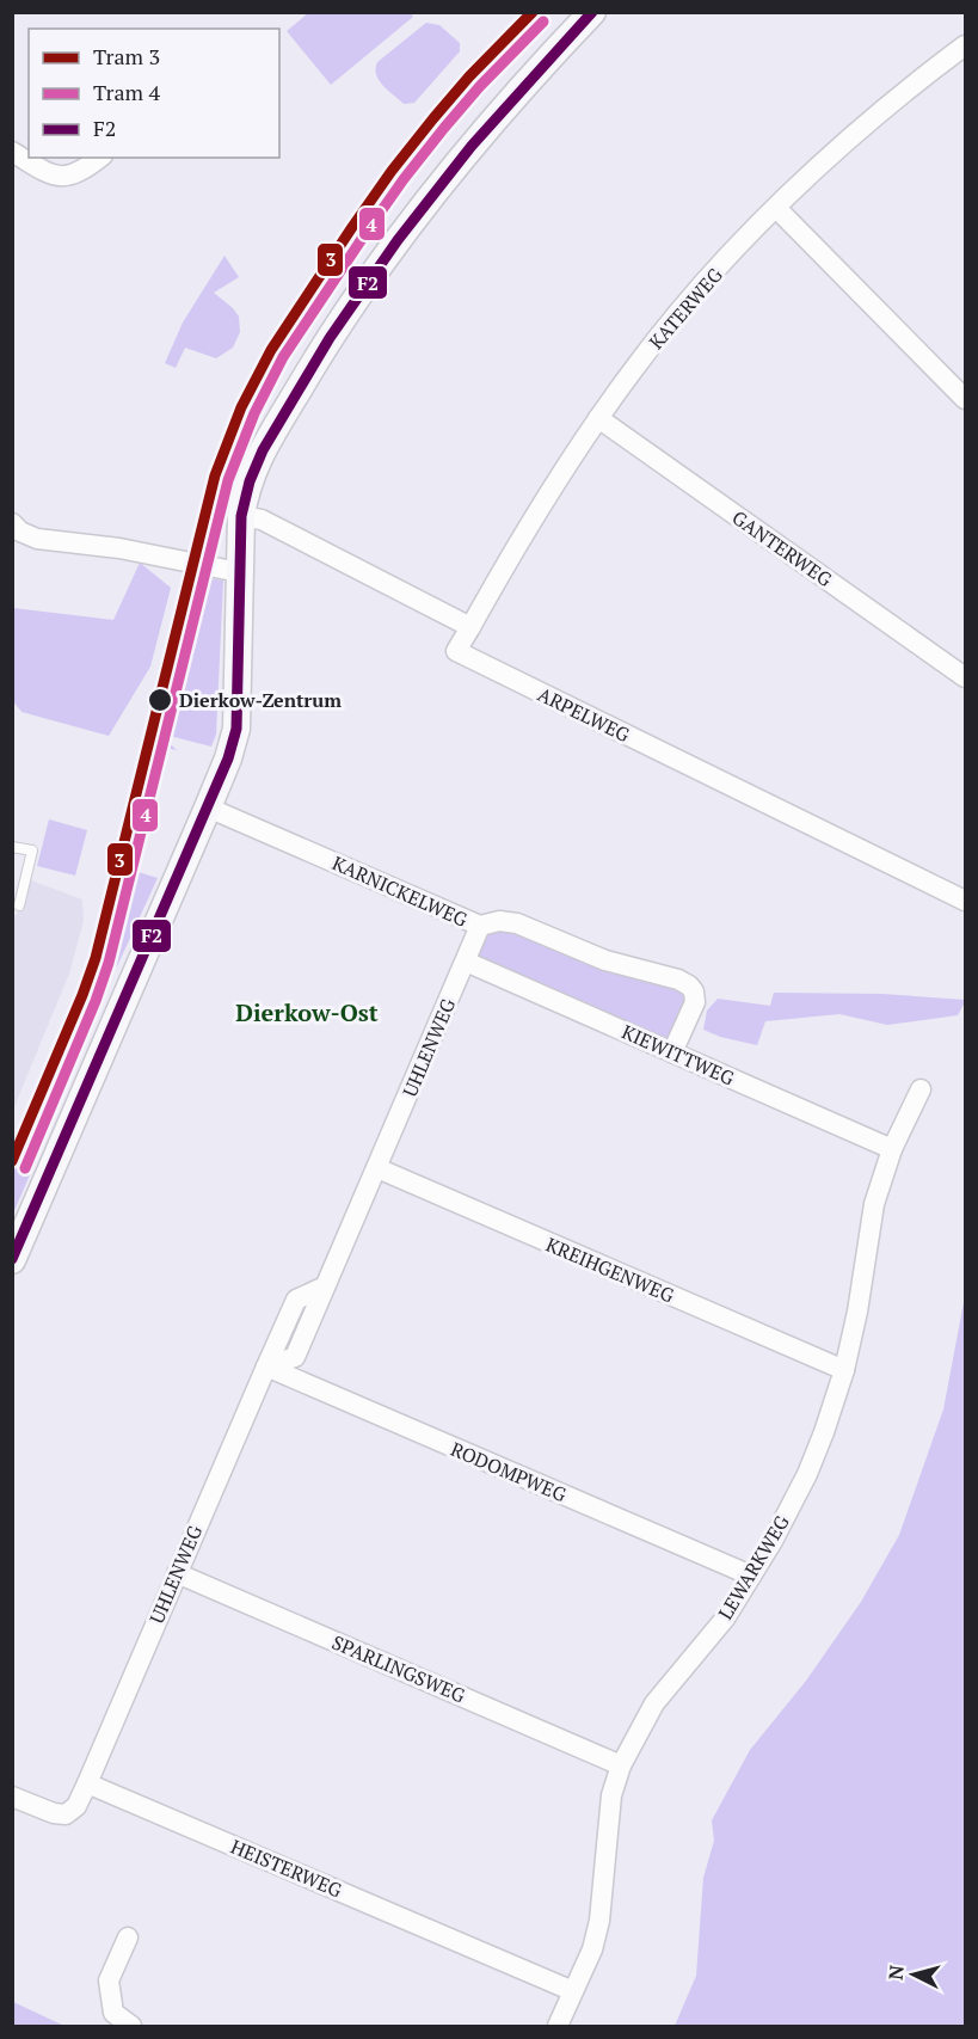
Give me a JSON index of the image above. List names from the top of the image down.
{
  "streets": {
    "street": [
      "KATERWEG",
      "GANTERWEG",
      "ARPELWEG",
      "KARNICKELWEG",
      "UHLENWEG",
      "KIEWITTWEG",
      "KREIHGENWEG",
      "RODOMPWEG",
      "LEWARKWEG",
      "SPARLINGSWEG",
      "HEISTERWEG"
    ]
  },
  "crossings": [
    ["KATERWEG", "GANTERWEG"],
    ["KATERWEG", "ARPELWEG"],
    ["KARNICKELWEG", "UHLENWEG"],
    ["KARNICKELWEG", "KIEWITTWEG"],
    ["UHLENWEG", "KIEWITTWEG"],
    ["UHLENWEG", "KREIHGENWEG"],
    ["UHLENWEG", "RODOMPWEG"],
    ["UHLENWEG", "SPARLINGSWEG"],
    ["UHLENWEG", "HEISTERWEG"],
    ["KIEWITTWEG", "LEWARKWEG"],
    ["KREIHGENWEG", "LEWARKWEG"],
    ["RODOMPWEG", "LEWARKWEG"],
    ["LEWARKWEG", "SPARLINGSWEG"],
    ["LEWARKWEG", "HEISTERWEG"]
  ],
  "districts": ["Dierkow-Ost"],
  "places": ["Dierkow-Zentrum"],
  "lines": ["tram line 3", "transit line F2", "tram line 4"],
  "legend": ["Tram 3", "Tram 4", "F2"],
  "north": "left"
}
